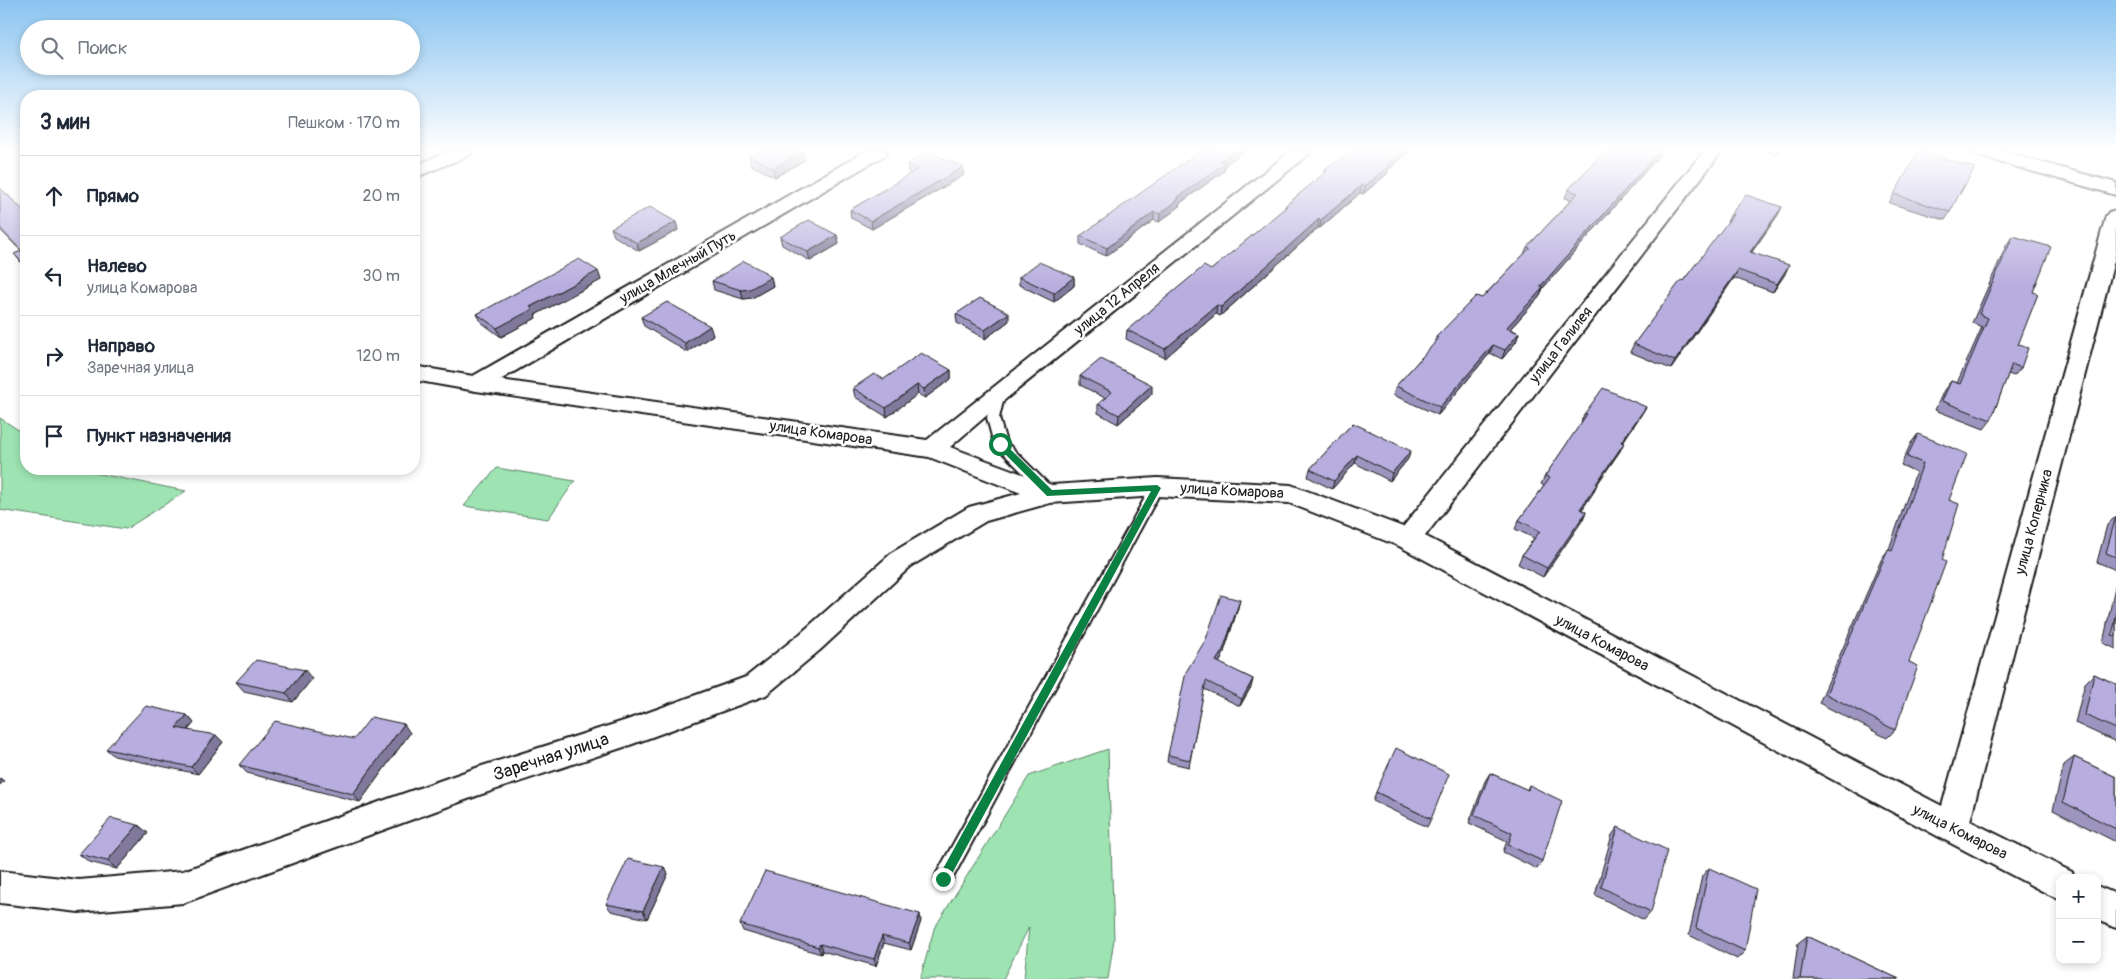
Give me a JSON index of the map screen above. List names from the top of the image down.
{
  "streets": {
    "street": [
      "улица Млечный Путь",
      "улица 12 Апреля",
      "улица Галилея",
      "улица Комарова",
      "улица Коперника",
      "Заречная улица"
    ]
  },
  "crossings": [
    ["улица Млечный Путь", "улица Комарова"],
    ["улица 12 Апреля", "улица Комарова"],
    ["улица Галилея", "улица Комарова"],
    ["улица Комарова", "улица Коперника"],
    ["улица Комарова", "Заречная улица"]
  ],
  "page": {
    "search": "Поиск",
    "heading": ["3 мин", "Пешком · 170 m"],
    "list": [
      ["Прямо", "20 m"],
      ["Налево", "улица Комарова", "30 m"],
      ["Направо", "Заречная улица", "120 m"],
      "Пункт назначения"
    ],
    "map_buttons": ["+", "−"]
  }
}
